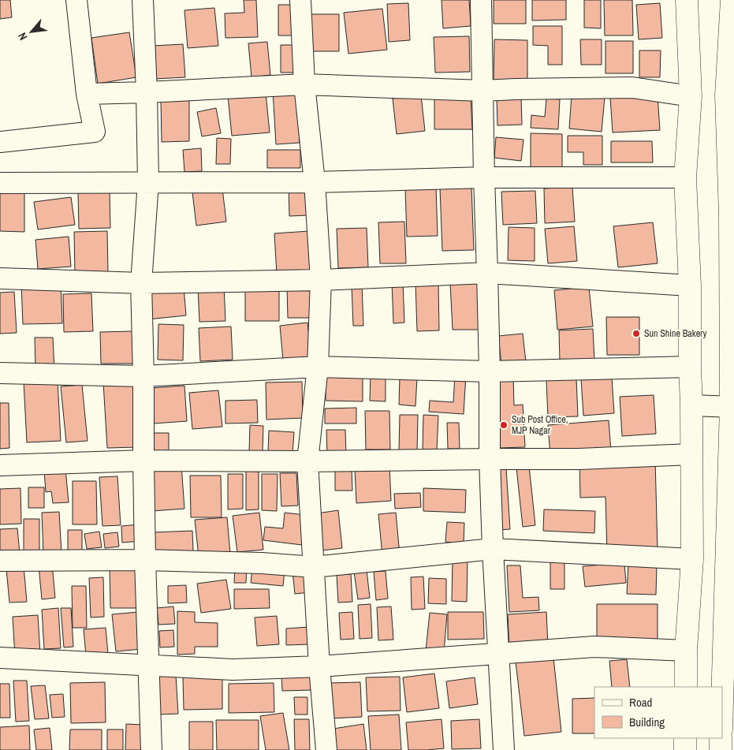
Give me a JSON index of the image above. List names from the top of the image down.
{
  "places": ["Sun Shine Bakery", "Sub Post Office, MJP Nagar"],
  "legend": ["Road", "Building"],
  "north": "bottom left"
}
